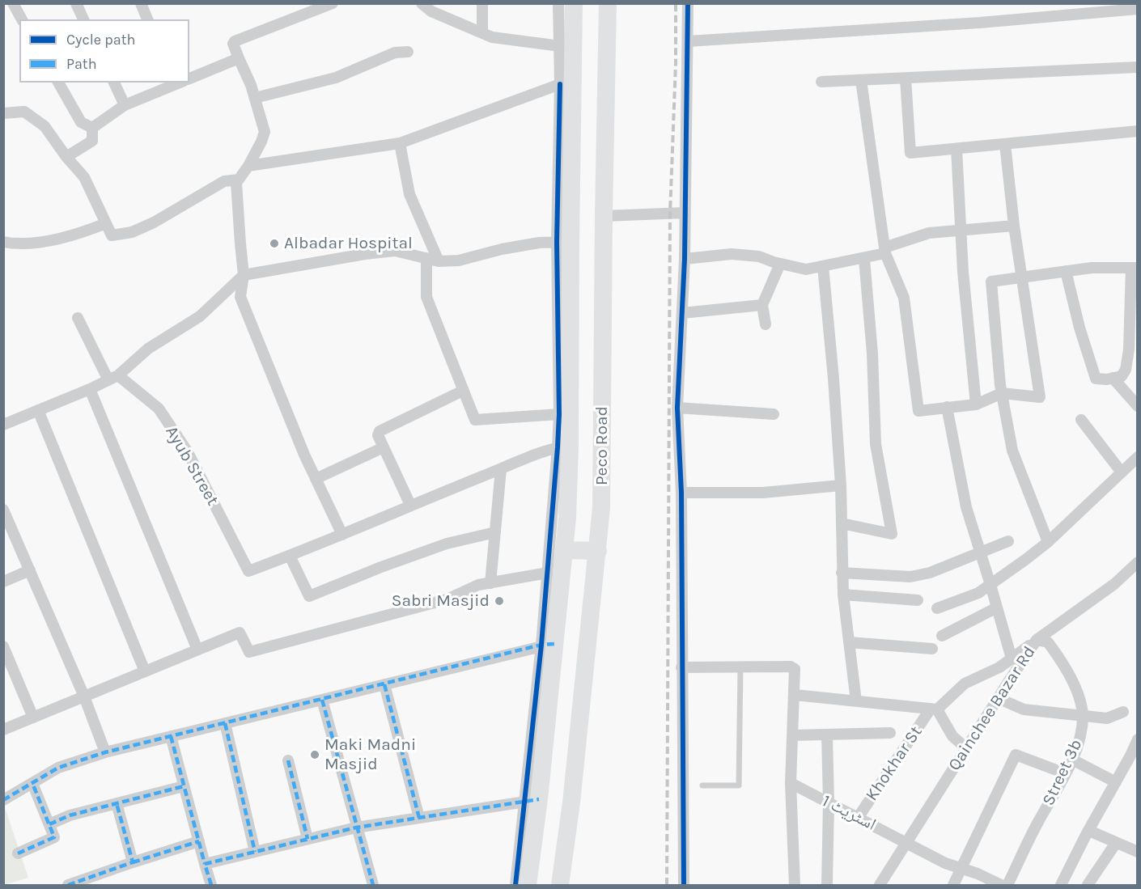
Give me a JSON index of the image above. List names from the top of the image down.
{
  "streets": {
    "main road": ["Peco Road"],
    "street": [
      "Ayub Street",
      "Qainchee Bazar Rd",
      "Khokhar St",
      "Street 3b",
      "اسٹریٹ 1"
    ]
  },
  "crossings": [
    ["Qainchee Bazar Rd", "Khokhar St"],
    ["Qainchee Bazar Rd", "Street 3b"],
    ["Qainchee Bazar Rd", "اسٹریٹ 1"],
    ["Khokhar St", "Street 3b"],
    ["Khokhar St", "اسٹریٹ 1"]
  ],
  "places": ["Albadar Hospital", "Sabri Masjid", "Maki Madni Masjid"],
  "legend": ["Cycle path", "Path"]
}
